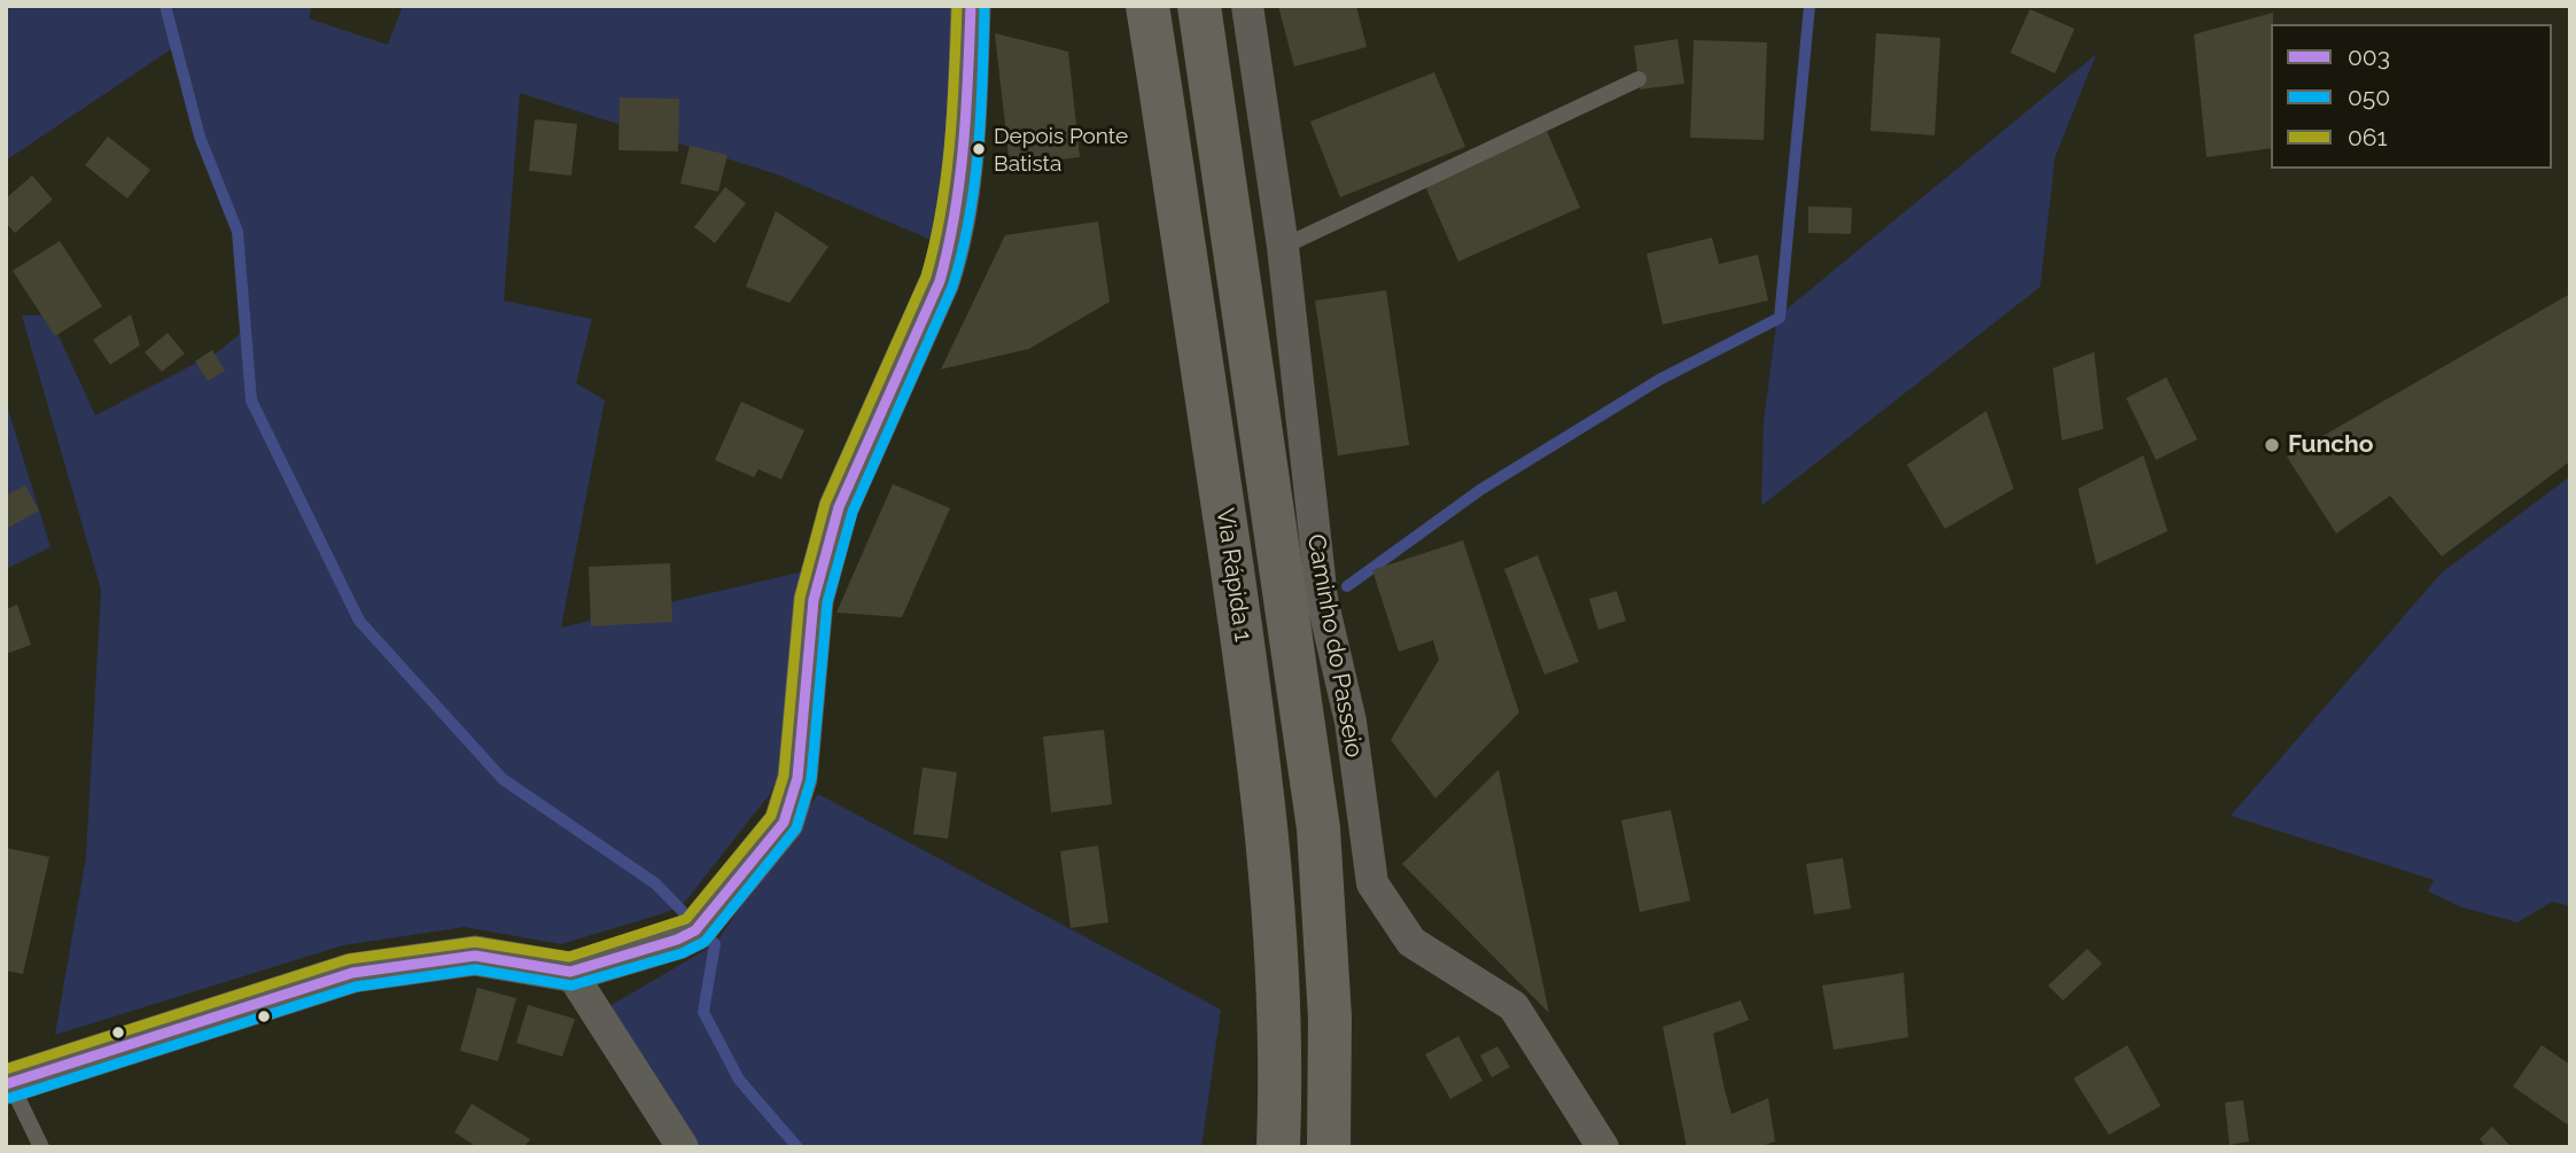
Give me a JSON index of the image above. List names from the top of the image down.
{
  "streets": {
    "highway": ["Via Rápida 1"],
    "street": ["Caminho do Passeio"]
  },
  "places": ["Depois Ponte Batista", "Funcho"],
  "lines": ["transit line 003", "transit line 050", "transit line 061"],
  "legend": ["003", "050", "061"]
}
